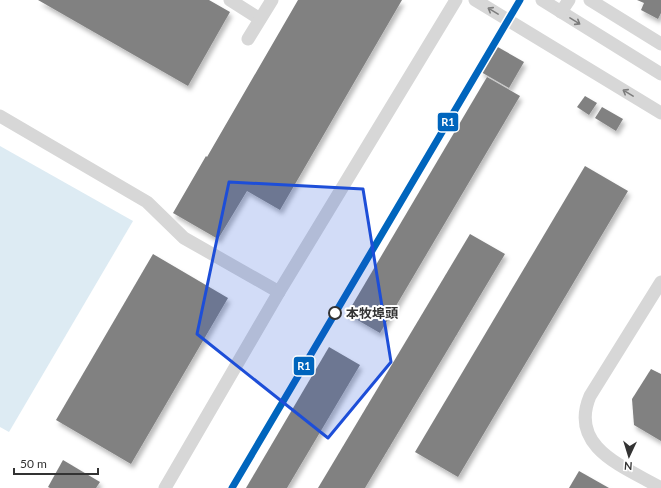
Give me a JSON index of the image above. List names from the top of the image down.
{
  "places": ["本牧埠頭"],
  "lines": ["transit line R1"],
  "scale_bar": "50 m",
  "north": "bottom"
}
